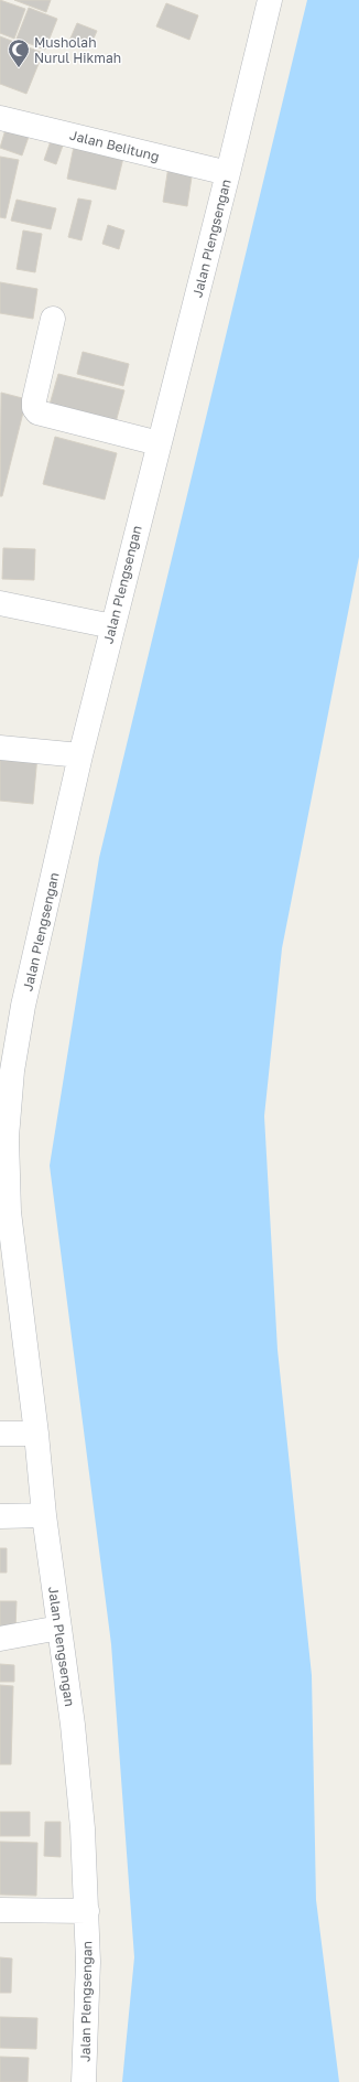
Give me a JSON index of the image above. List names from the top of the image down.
{
  "streets": {
    "street": ["Jalan Belitung", "Jalan Plengsengan"]
  },
  "crossings": [
    ["Jalan Belitung", "Jalan Plengsengan"]
  ],
  "places": {
    "mosque": ["Musholah Nurul Hikmah"]
  }
}
